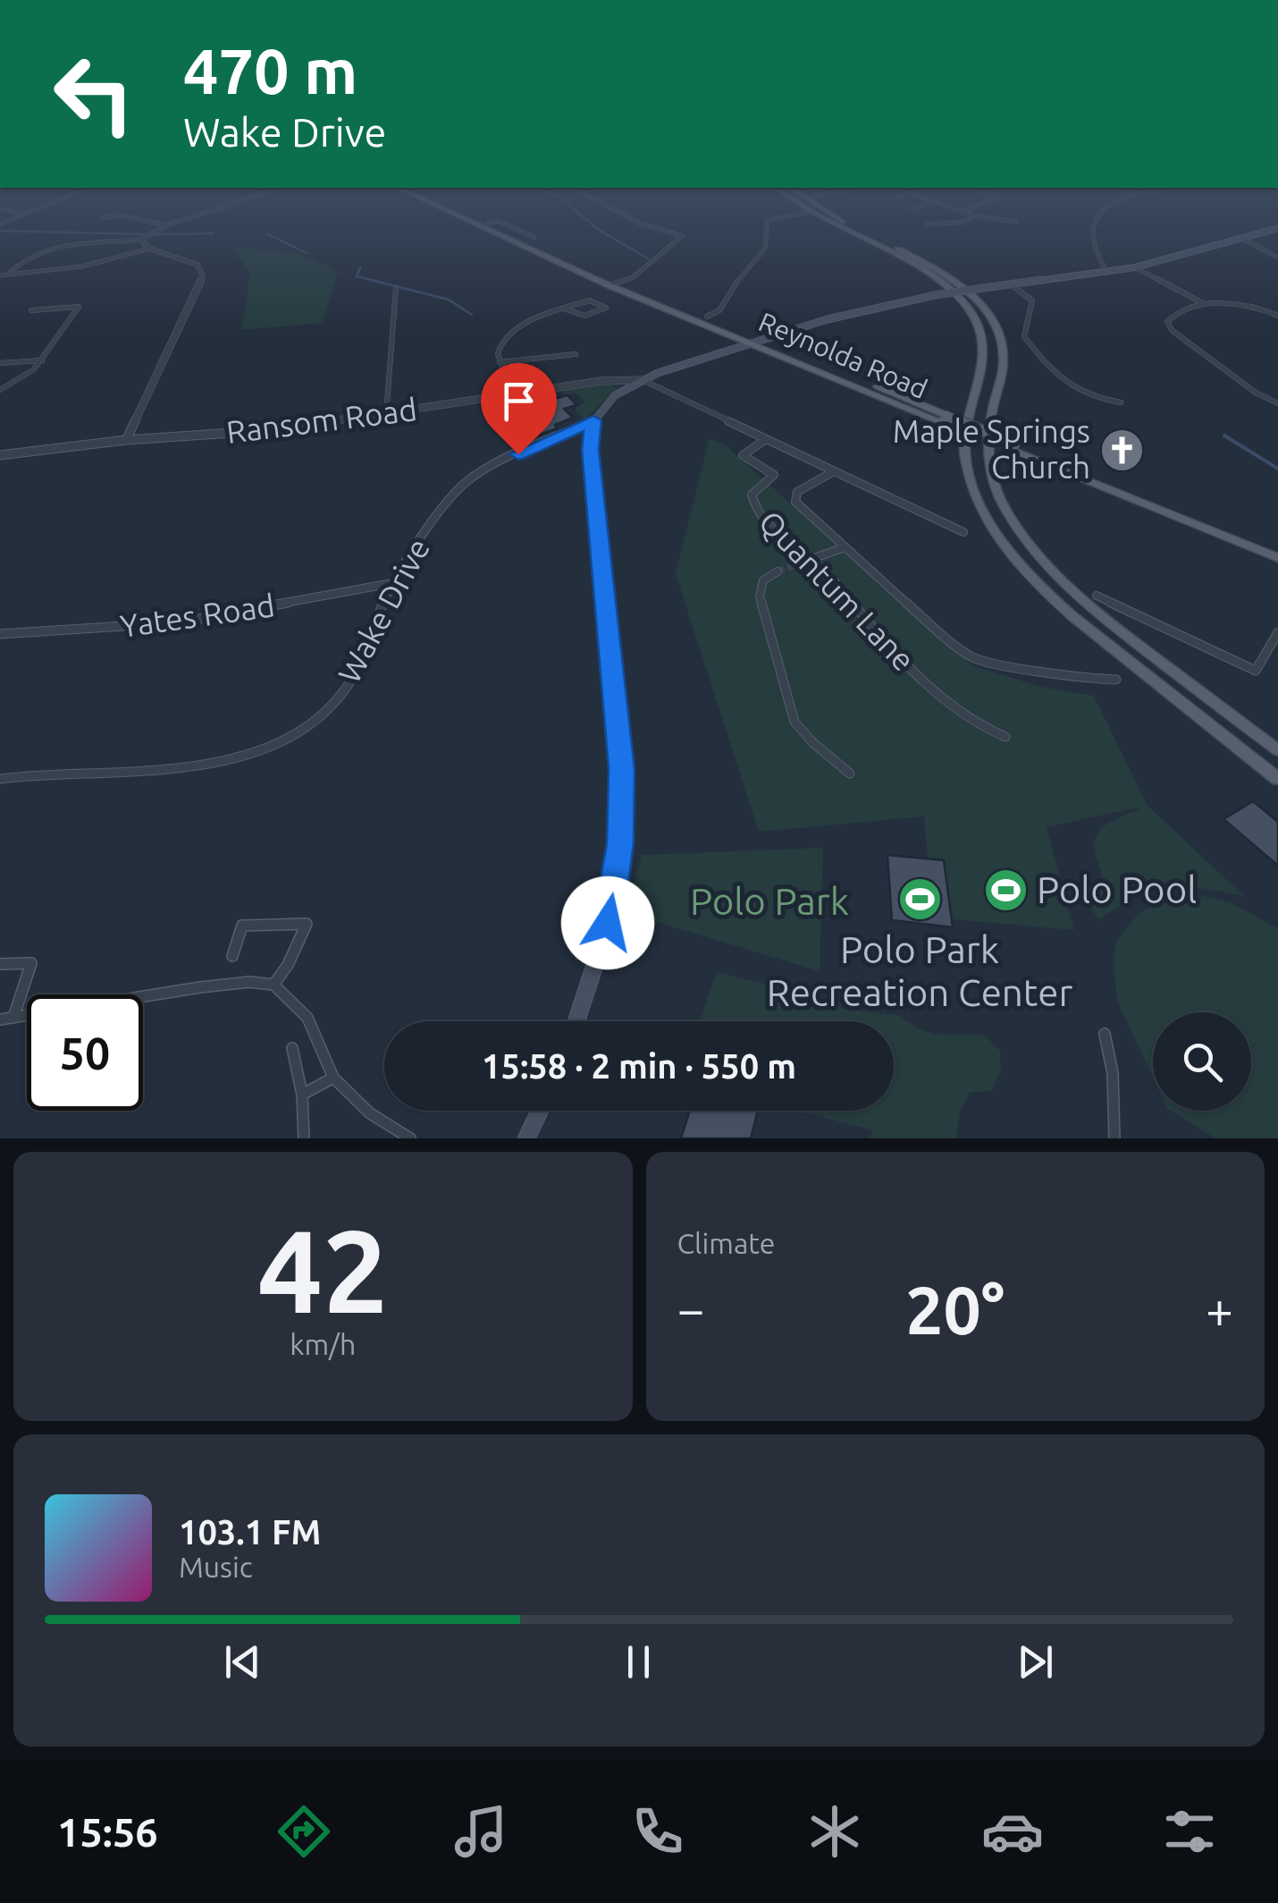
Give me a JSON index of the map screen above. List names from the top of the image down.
{
  "streets": {
    "main road": ["Reynolda Road"],
    "street": [
      "Ransom Road",
      "Quantum Lane",
      "Wake Drive",
      "Yates Road"
    ]
  },
  "crossings": [
    ["Wake Drive", "Yates Road"]
  ],
  "parks": ["Polo Park"],
  "places": {
    "church": ["Maple Springs Church"],
    "sports": ["Polo Pool", "Polo Park Recreation Center"]
  },
  "page": {
    "turn": ["470 m", "Wake Drive"],
    "limit": "50",
    "trip": "15:58 · 2 min · 550 m",
    "tile": [
      ["42", "km/h"],
      "Climate"
    ],
    "heat": ["−", "20°", "+"],
    "song": ["103.1 FM", "Music"],
    "tabs": "15:56"
  }
}
